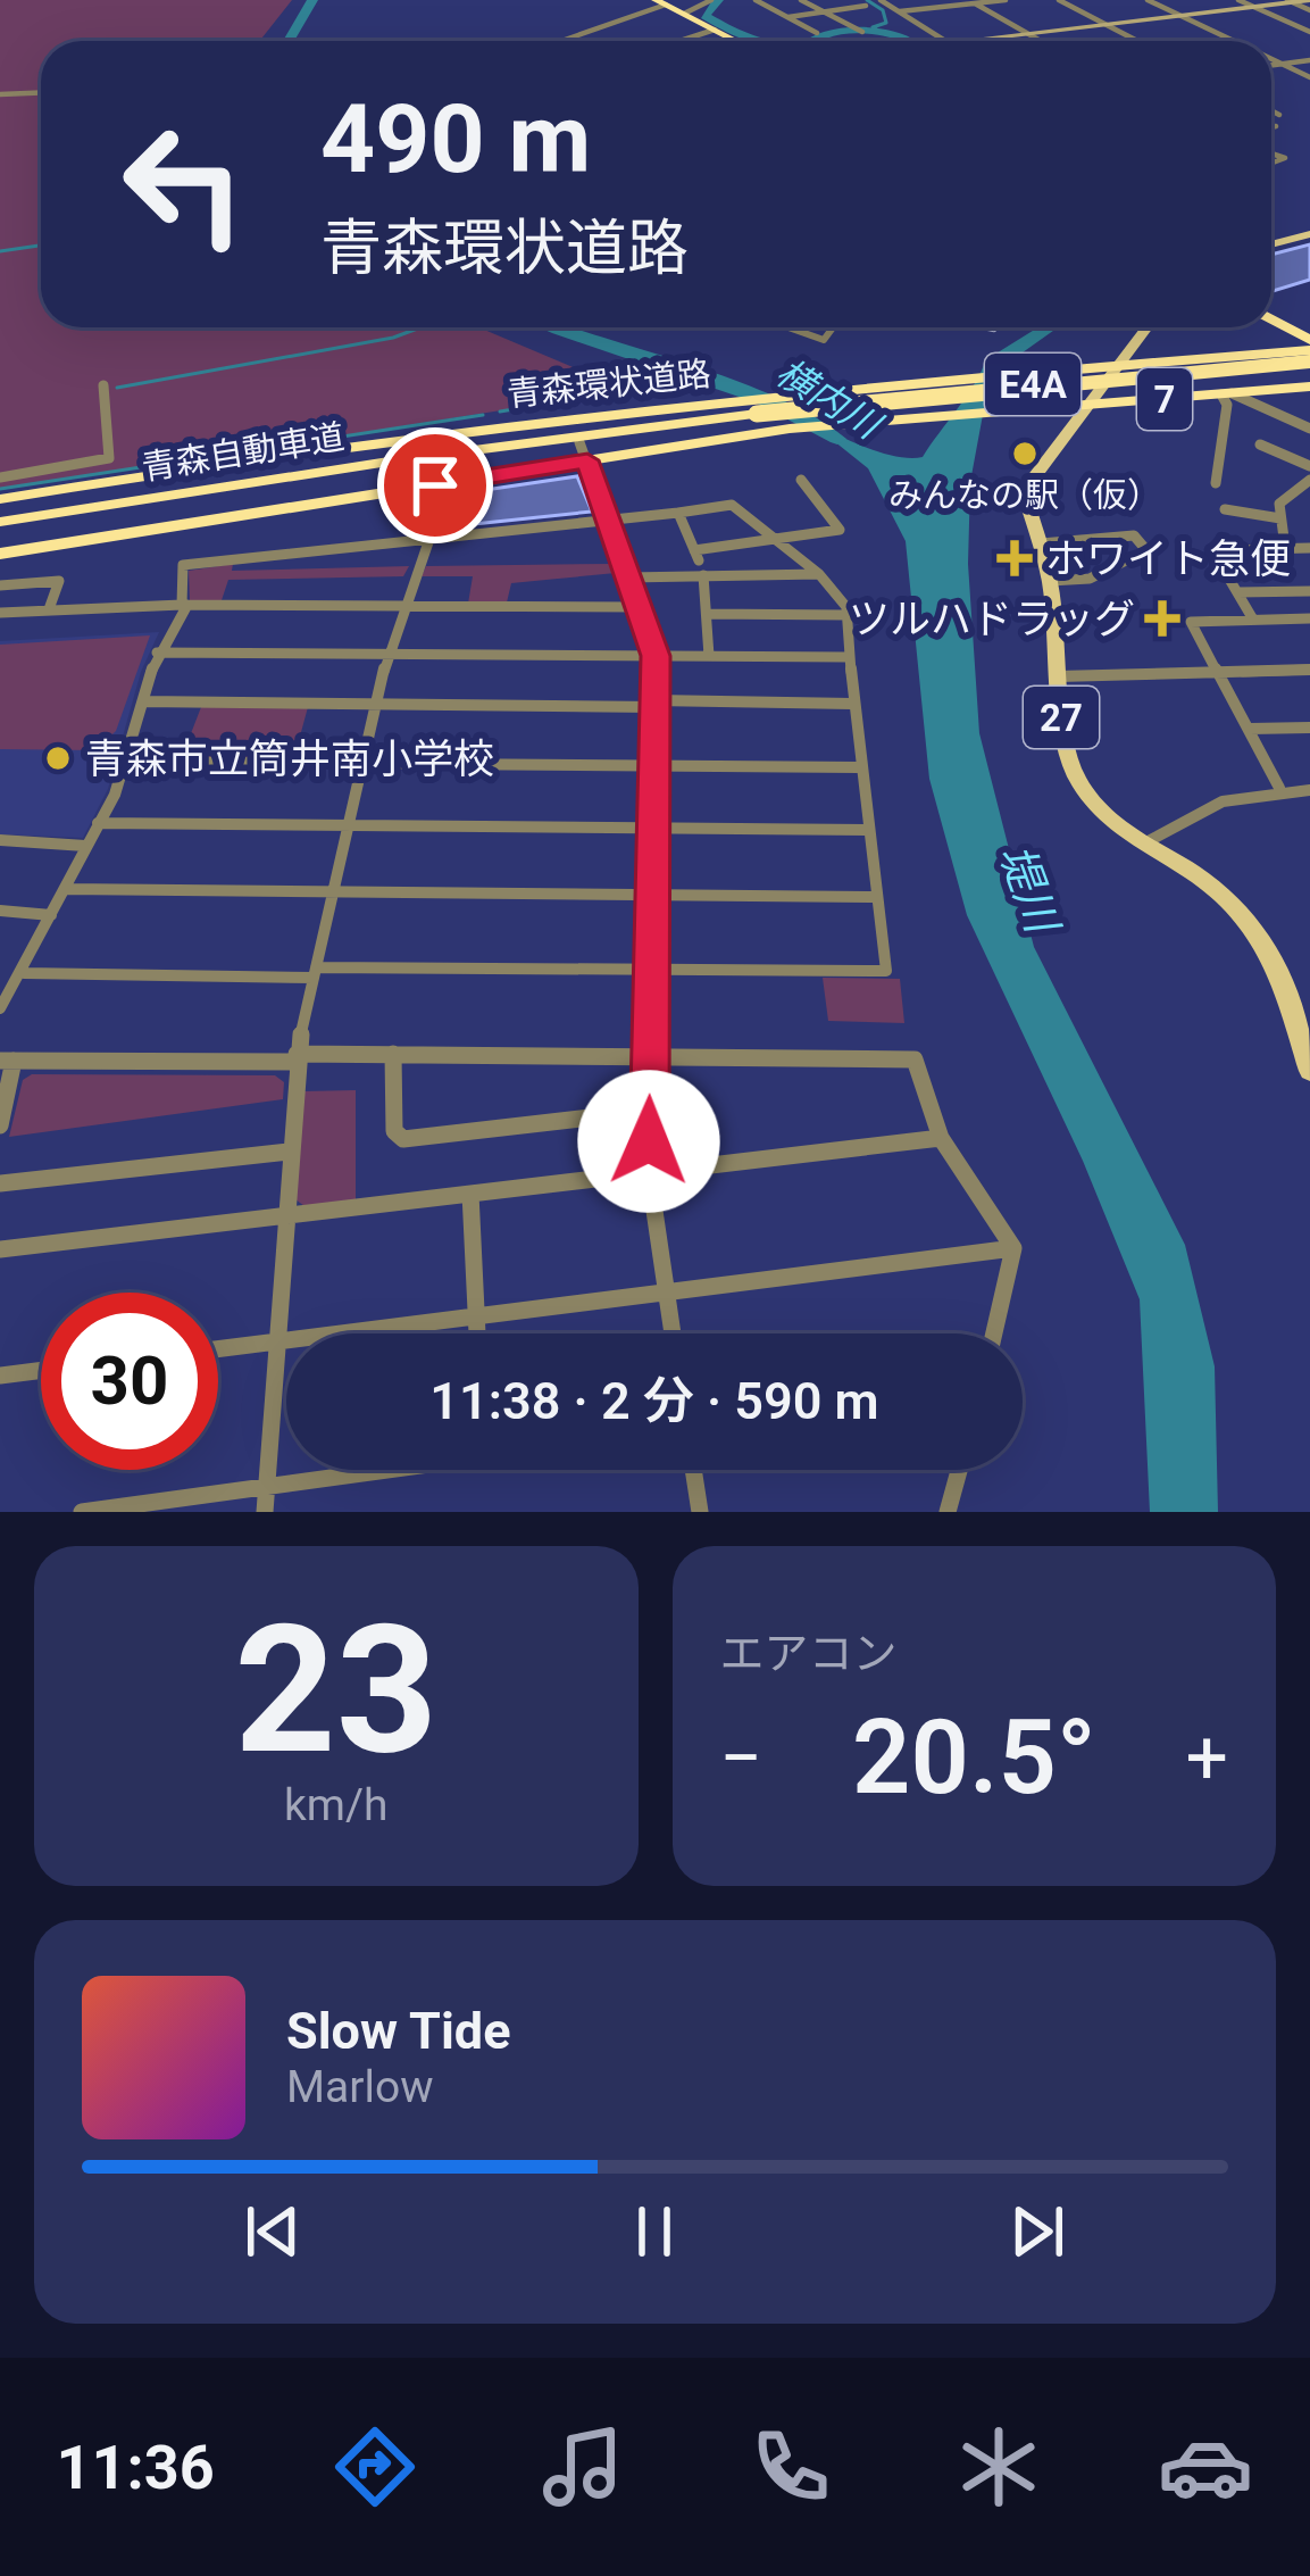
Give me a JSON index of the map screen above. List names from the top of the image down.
{
  "streets": {
    "highway": [
      "青森環状道路",
      "E4A",
      "7",
      "青森自動車道"
    ],
    "main road": ["27"]
  },
  "crossings": [
    ["青森環状道路", "27"]
  ],
  "water": ["横内川", "堤川"],
  "places": {
    "other": ["みんなの駅（仮）", "青森市立筒井南小学校"],
    "health": ["ホワイト急便", "ツルハドラッグ"]
  },
  "page": {
    "turn": ["490 m", "青森環状道路"],
    "limit": "30",
    "trip": "11:38 · 2 分 · 590 m",
    "tile": [
      ["23", "km/h"],
      "エアコン"
    ],
    "heat": ["−", "20.5°", "+"],
    "song": ["Slow Tide", "Marlow"],
    "tabs": "11:36"
  }
}
